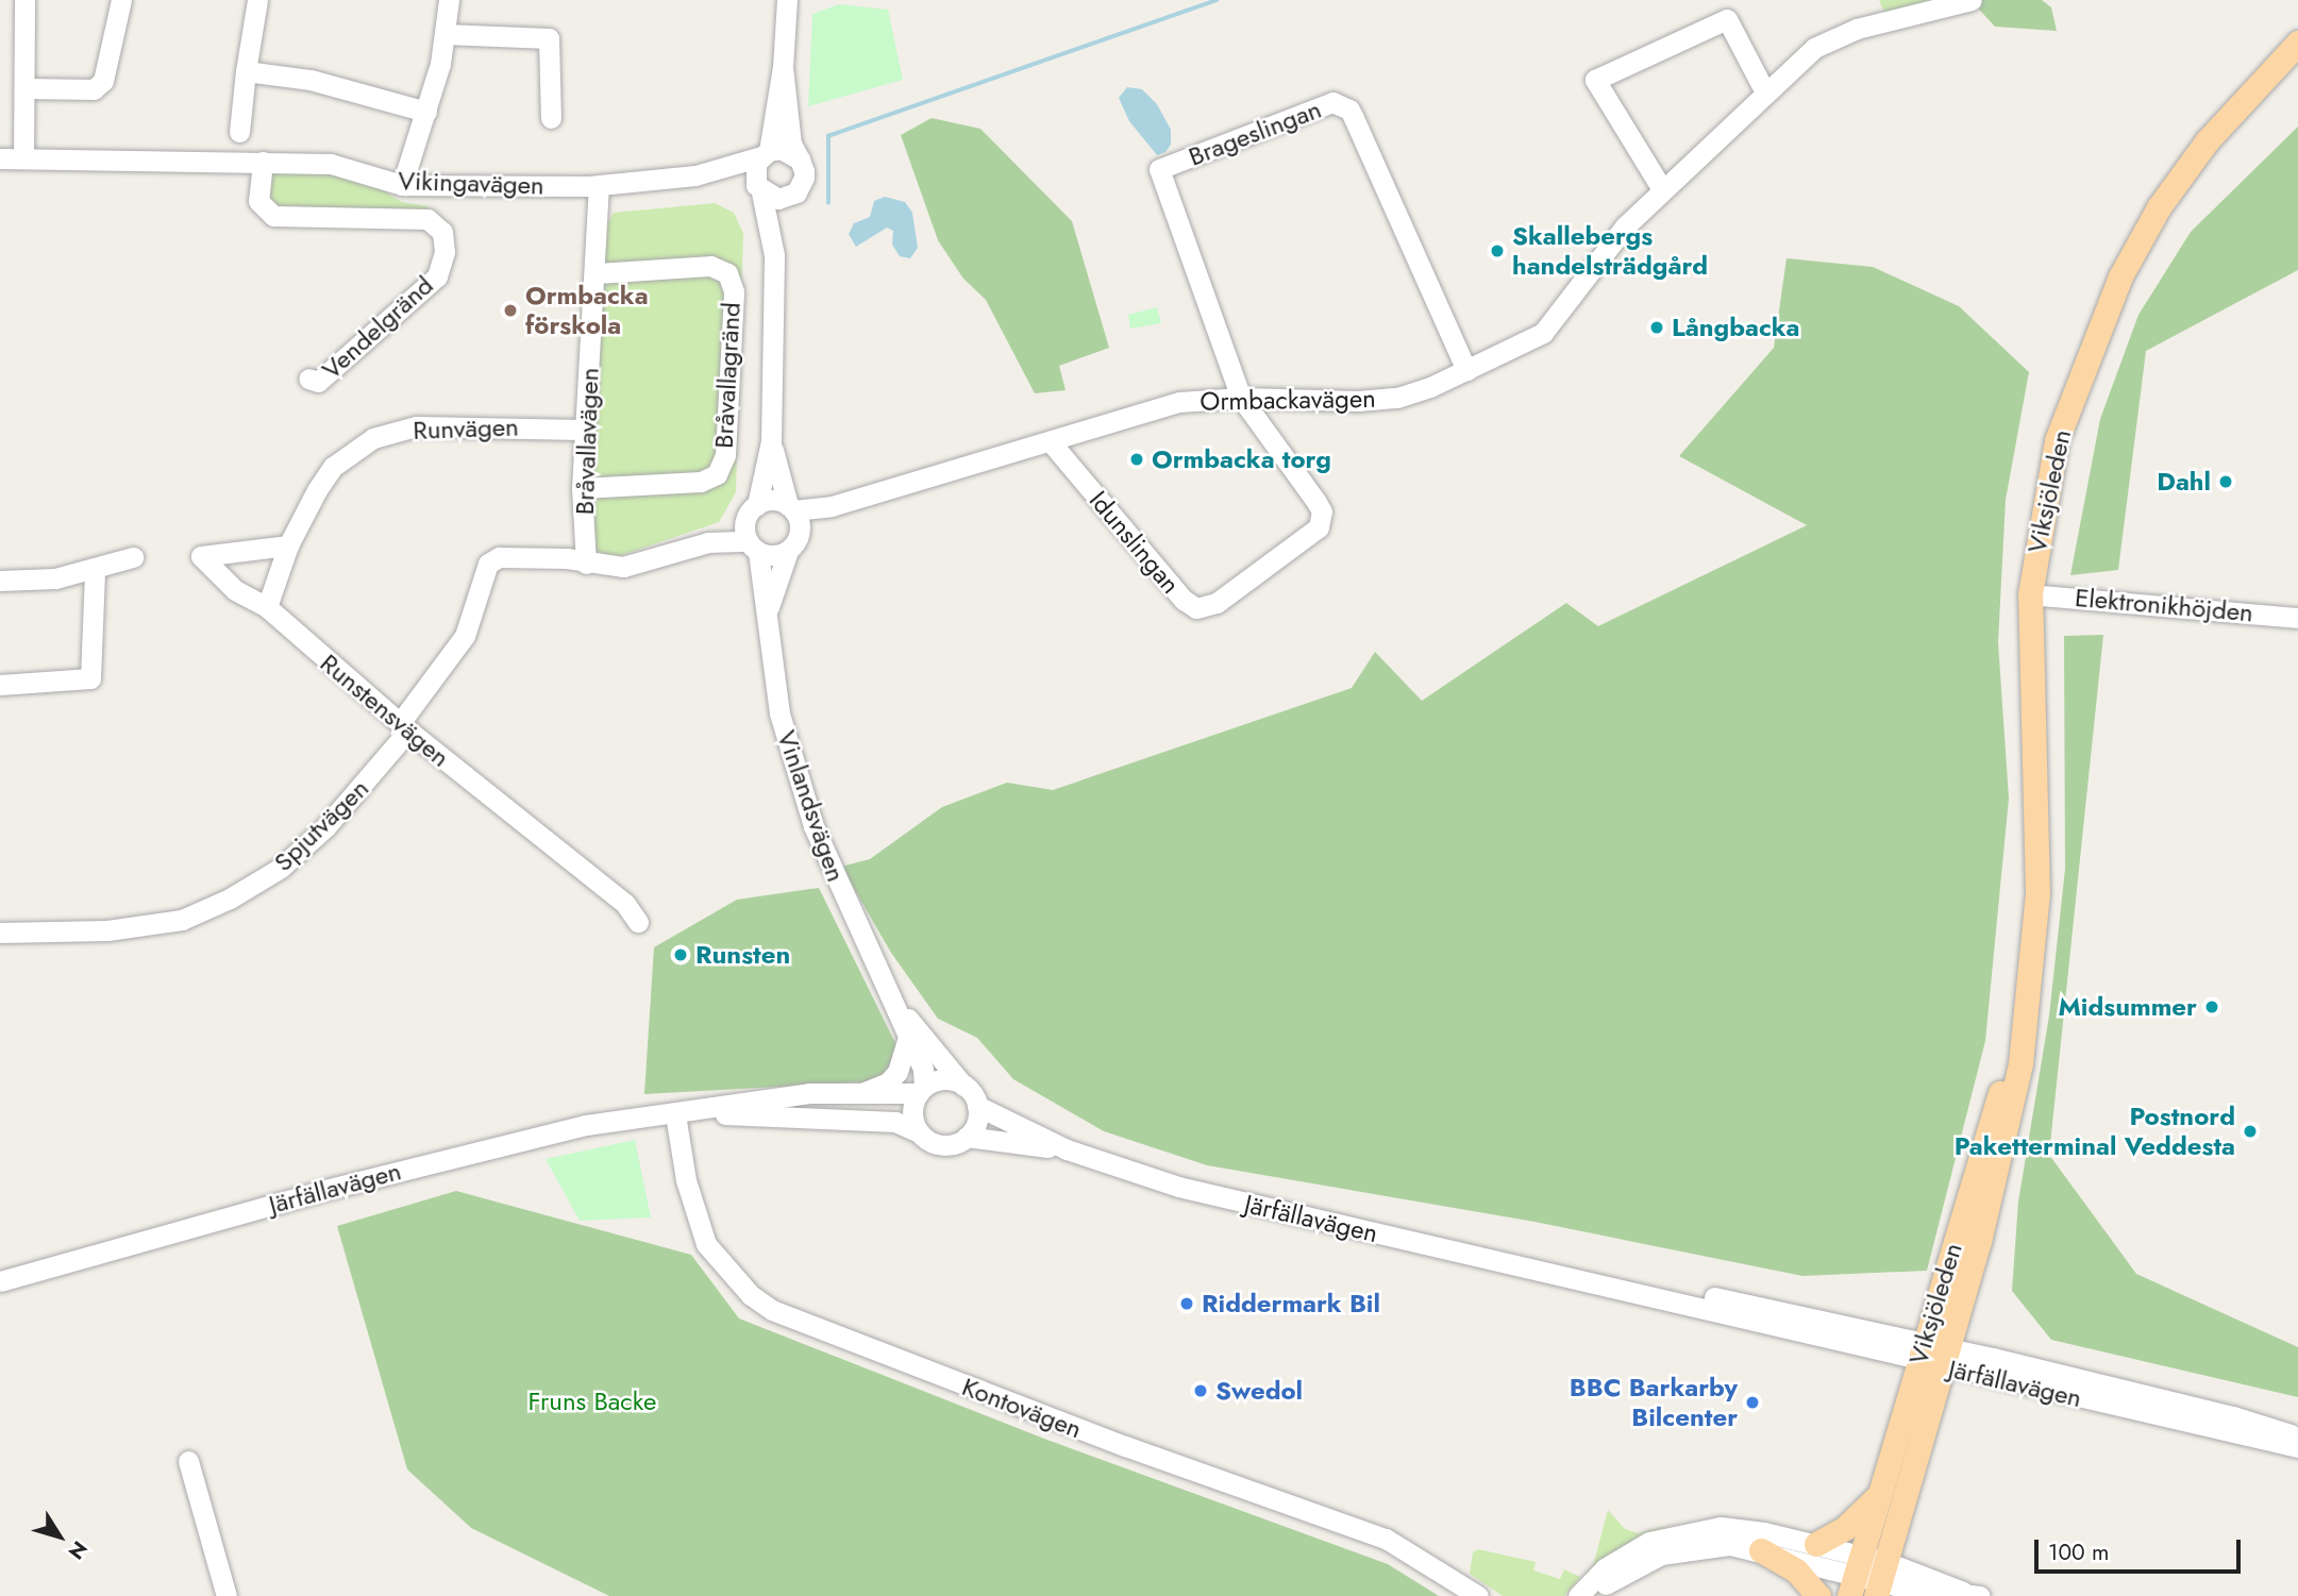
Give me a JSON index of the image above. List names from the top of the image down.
{
  "streets": {
    "main road": ["Viksjöleden"],
    "street": [
      "Brageslingan",
      "Vikingavägen",
      "Vendelgränd",
      "Bråvallagränd",
      "Ormbackavägen",
      "Runvägen",
      "Bråvallavägen",
      "Idunslingan",
      "Elektronikhöjden",
      "Runstensvägen",
      "Vinlandsvägen",
      "Spjutvägen",
      "Järfällavägen",
      "Kontovägen"
    ]
  },
  "crossings": [
    ["Brageslingan", "Ormbackavägen"],
    ["Brageslingan", "Idunslingan"],
    ["Vikingavägen", "Vendelgränd"],
    ["Vikingavägen", "Bråvallavägen"],
    ["Bråvallagränd", "Bråvallavägen"],
    ["Ormbackavägen", "Idunslingan"],
    ["Ormbackavägen", "Vinlandsvägen"],
    ["Runvägen", "Bråvallavägen"],
    ["Runvägen", "Runstensvägen"],
    ["Bråvallavägen", "Spjutvägen"],
    ["Viksjöleden", "Elektronikhöjden"],
    ["Viksjöleden", "Järfällavägen"],
    ["Runstensvägen", "Spjutvägen"],
    ["Vinlandsvägen", "Järfällavägen"],
    ["Järfällavägen", "Kontovägen"]
  ],
  "parks": ["Fruns Backe"],
  "places": [
    "Skallebergs handelsträdgård",
    "Ormbacka förskola",
    "Långbacka",
    "Ormbacka torg",
    "Dahl",
    "Runsten",
    "Midsummer",
    "Postnord Paketterminal Veddesta",
    "Riddermark Bil",
    "Swedol",
    "BBC Barkarby Bilcenter"
  ],
  "scale_bar": "100 m",
  "north": "bottom right"
}
